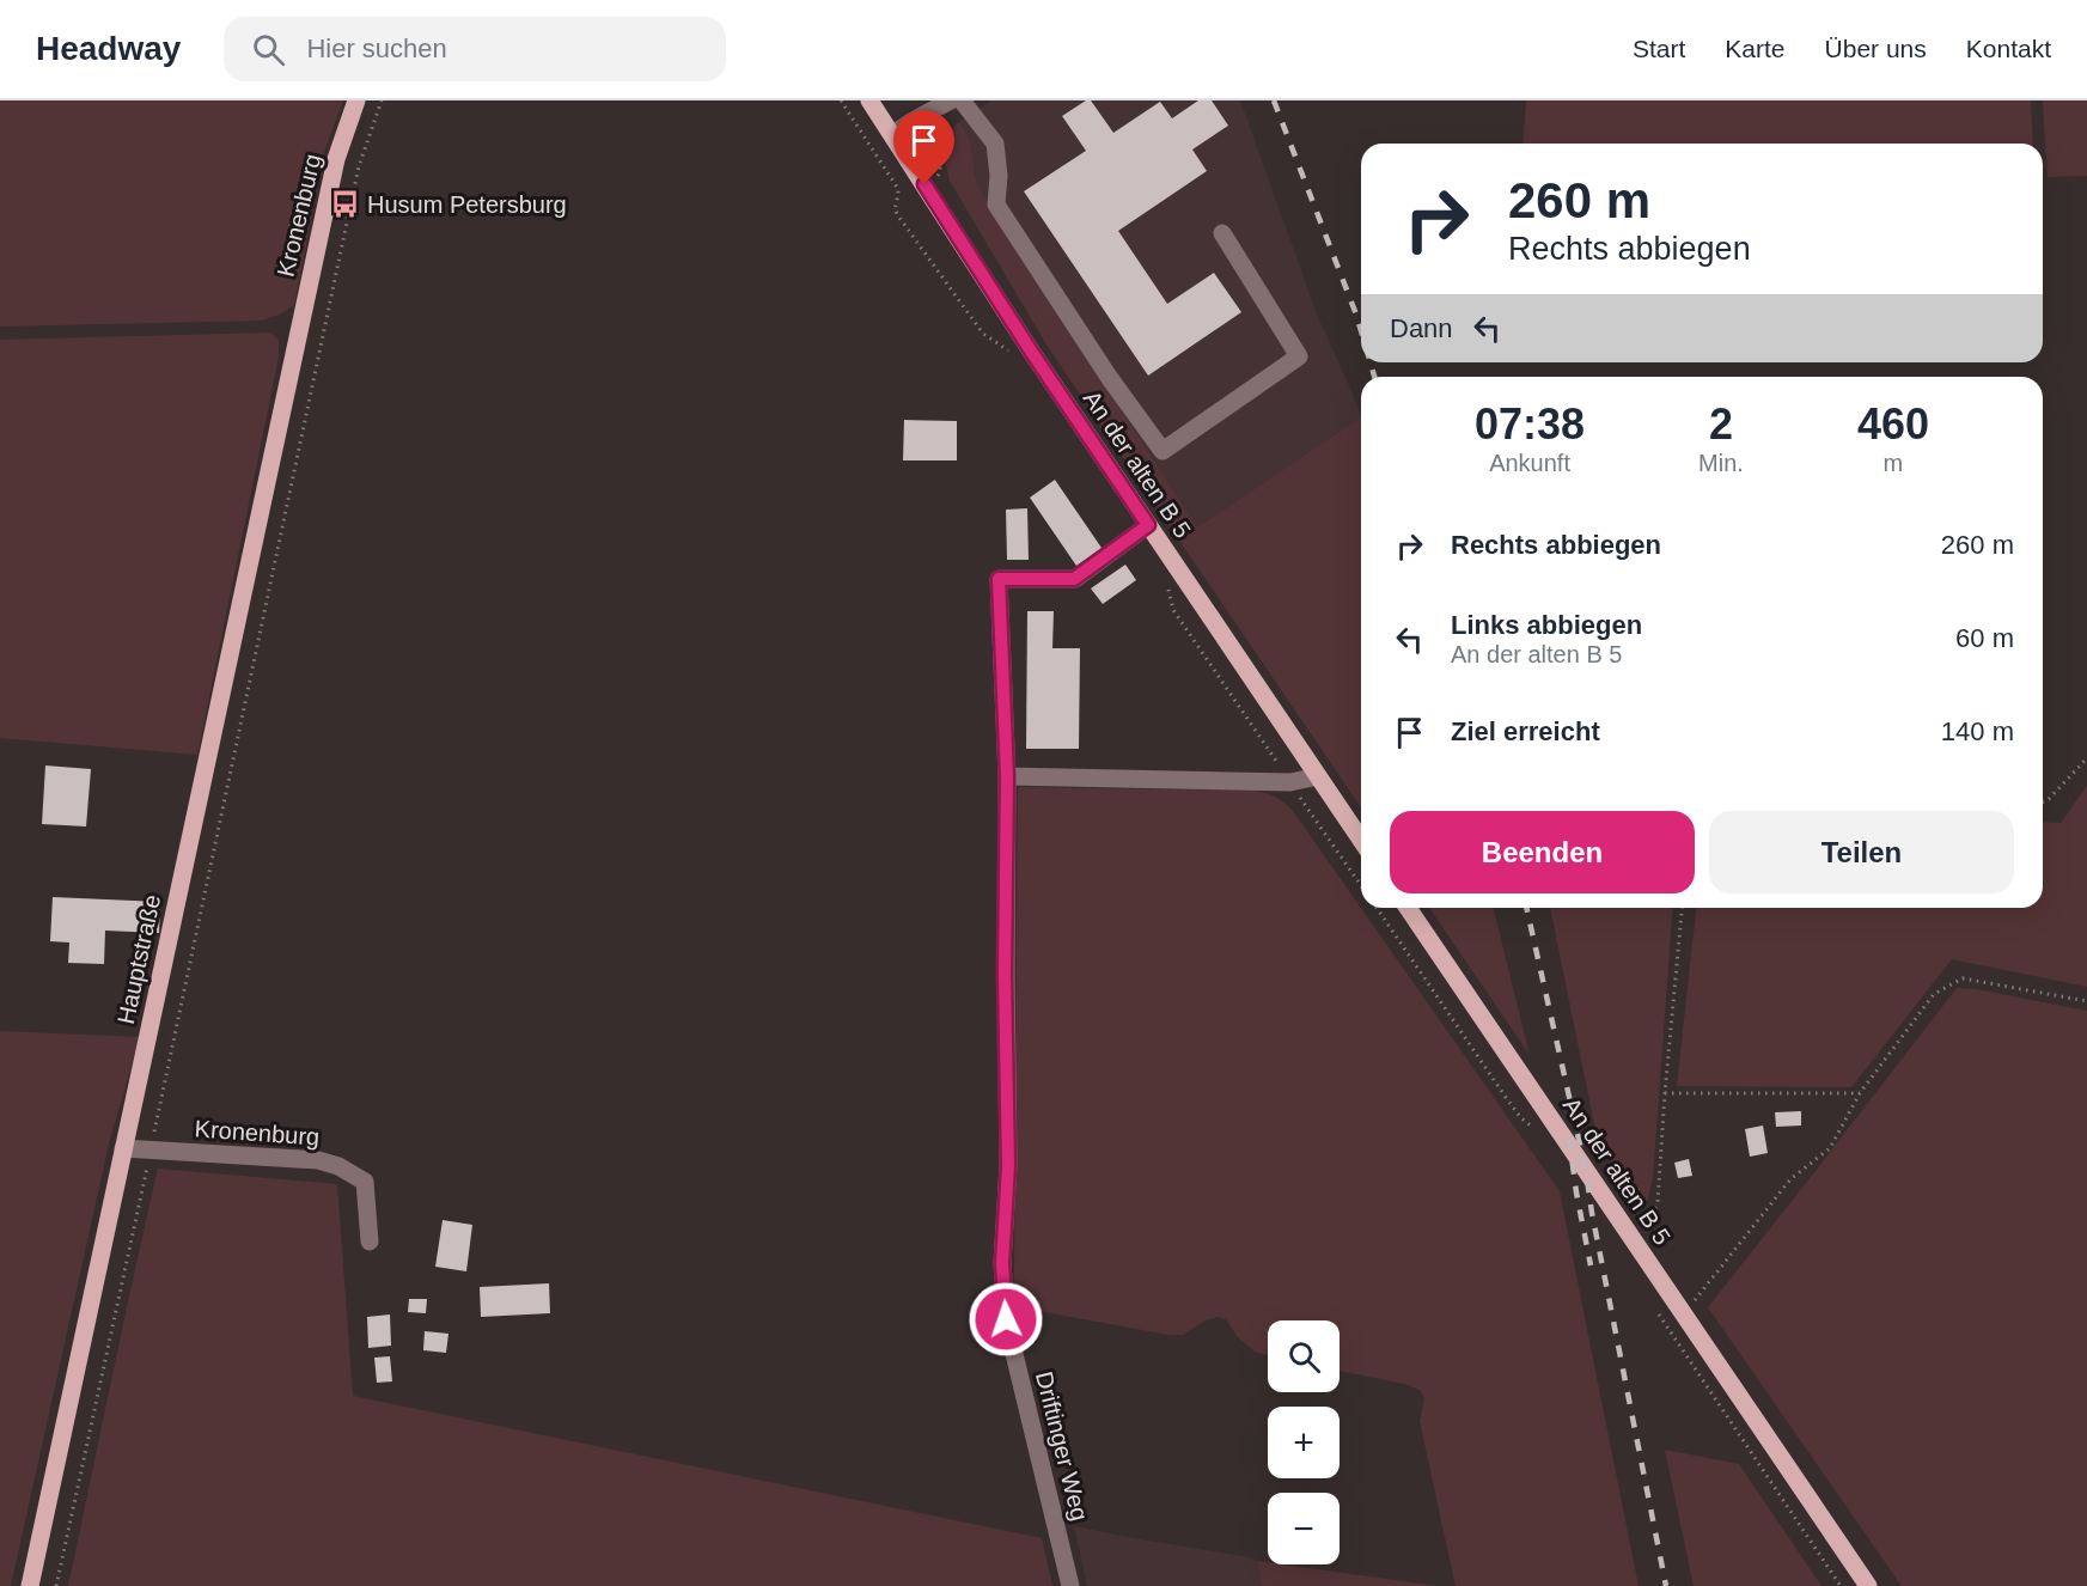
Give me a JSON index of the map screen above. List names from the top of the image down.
{
  "streets": {
    "main road": ["Kronenburg", "An der alten B 5", "Hauptstraße"],
    "street": ["Driftinger Weg"]
  },
  "crossings": [
    ["Kronenburg", "Hauptstraße"],
    ["An der alten B 5", "Driftinger Weg"]
  ],
  "places": {
    "bus stop": ["Husum Petersburg"]
  },
  "page": {
    "header": "Headway",
    "search": "Hier suchen",
    "nav": [
      "Start",
      "Karte",
      "Über uns",
      "Kontakt"
    ],
    "turn": ["260 m", "Rechts abbiegen"],
    "then": "Dann",
    "eta": [
      "07:38",
      "Ankunft",
      "2",
      "Min.",
      "460",
      "m"
    ],
    "list": [
      {
        "name": "Rechts abbiegen",
        "value": "260 m"
      },
      {
        "name": "Links abbiegen",
        "note": "An der alten B 5",
        "value": "60 m"
      },
      {
        "name": "Ziel erreicht",
        "value": "140 m"
      }
    ],
    "buttons": ["Beenden", "Teilen"],
    "map_buttons": ["+", "−"]
  }
}
